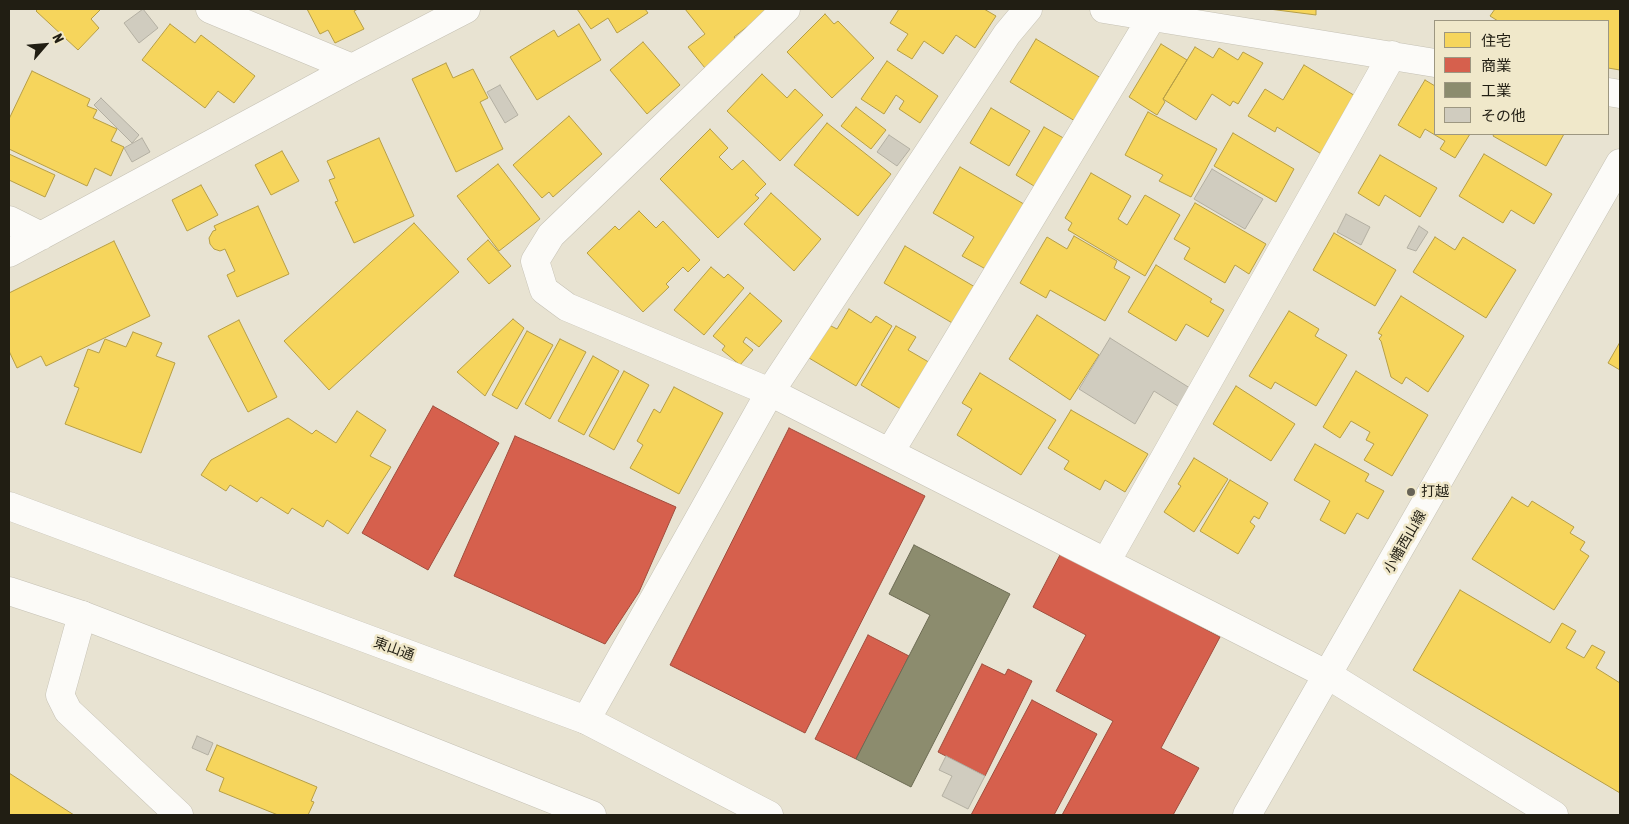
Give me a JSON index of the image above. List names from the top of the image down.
{
  "streets": {
    "street": ["小幡西山線", "東山通"]
  },
  "places": ["打越"],
  "legend": [
    "住宅",
    "商業",
    "工業",
    "その他"
  ],
  "north": "top right"
}
